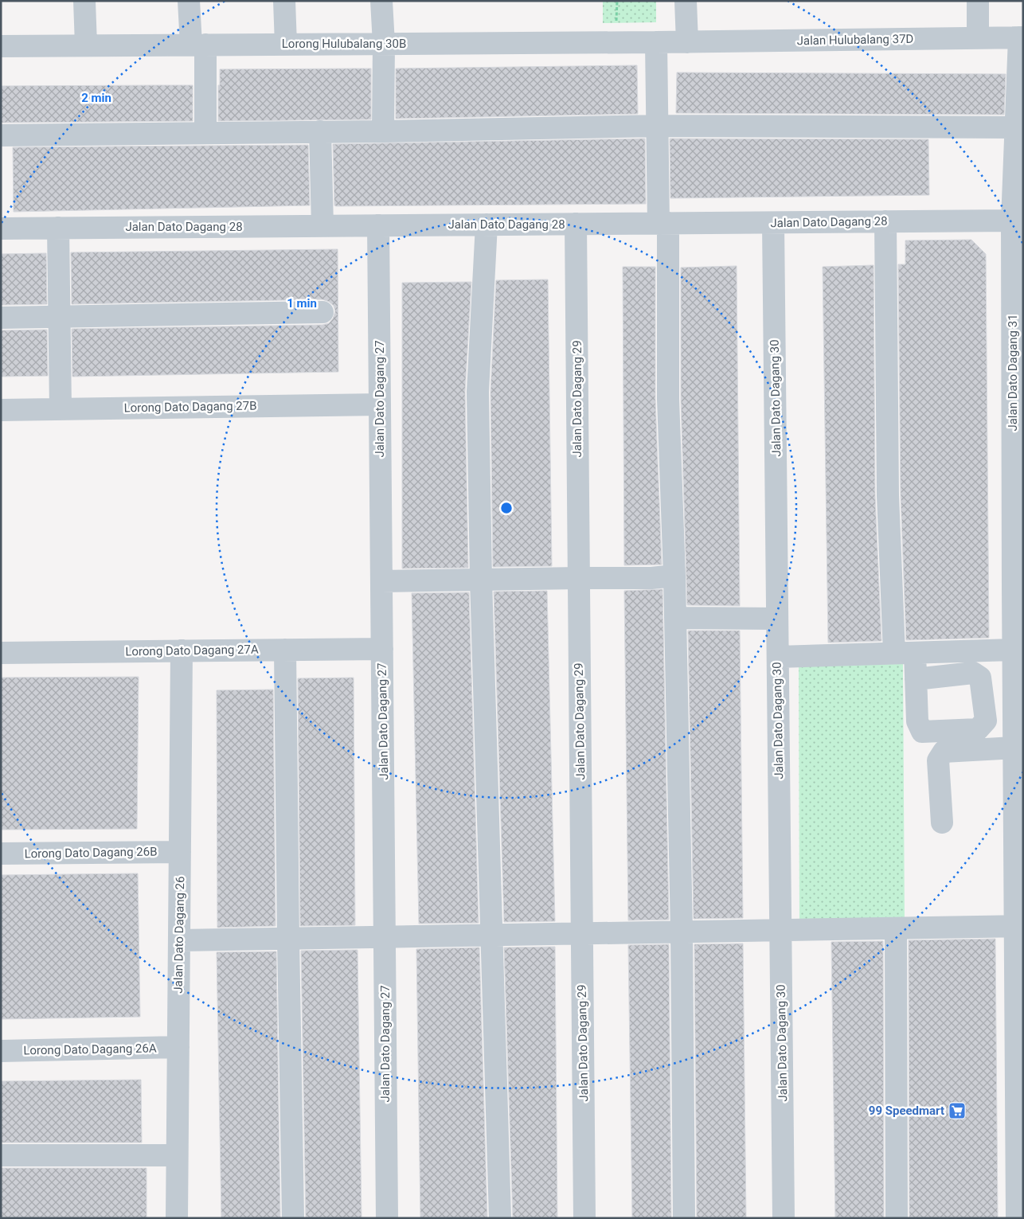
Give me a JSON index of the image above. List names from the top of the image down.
{
  "streets": {
    "street": [
      "Jalan Hulubalang 37D",
      "Lorong Hulubalang 30B",
      "Jalan Dato Dagang 28",
      "Jalan Dato Dagang 31",
      "Jalan Dato Dagang 30",
      "Jalan Dato Dagang 27",
      "Jalan Dato Dagang 29",
      "Lorong Dato Dagang 27B",
      "Lorong Dato Dagang 27A",
      "Lorong Dato Dagang 26B",
      "Jalan Dato Dagang 26",
      "Lorong Dato Dagang 26A"
    ]
  },
  "crossings": [
    ["Jalan Hulubalang 37D", "Lorong Hulubalang 30B"],
    ["Jalan Hulubalang 37D", "Jalan Dato Dagang 31"],
    ["Jalan Dato Dagang 28", "Jalan Dato Dagang 31"],
    ["Jalan Dato Dagang 28", "Jalan Dato Dagang 30"],
    ["Jalan Dato Dagang 28", "Jalan Dato Dagang 27"],
    ["Jalan Dato Dagang 28", "Jalan Dato Dagang 29"],
    ["Jalan Dato Dagang 27", "Lorong Dato Dagang 27B"],
    ["Jalan Dato Dagang 27", "Lorong Dato Dagang 27A"],
    ["Lorong Dato Dagang 27A", "Jalan Dato Dagang 26"],
    ["Lorong Dato Dagang 26B", "Jalan Dato Dagang 26"],
    ["Jalan Dato Dagang 26", "Lorong Dato Dagang 26A"]
  ],
  "places": {
    "supermarket": ["99 Speedmart"]
  },
  "rings": ["2 min", "1 min"]
}
